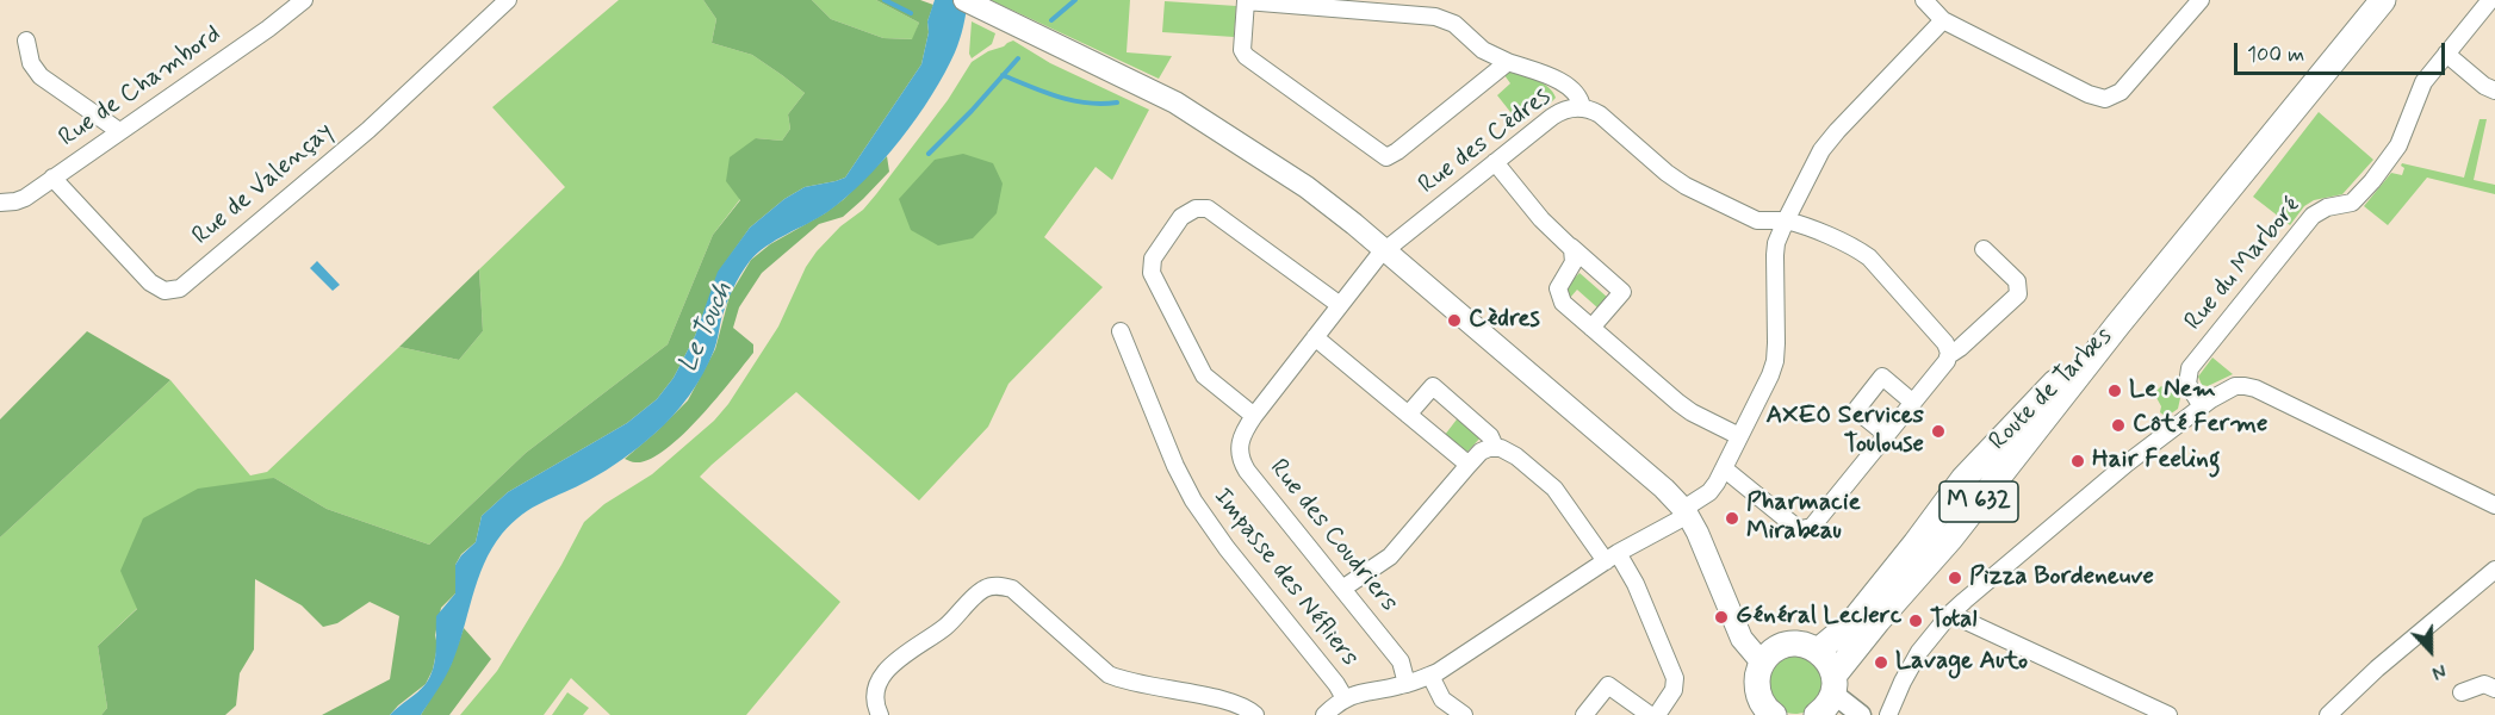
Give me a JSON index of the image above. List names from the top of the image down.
{
  "streets": {
    "main road": ["Route de Tarbes", "M 632"],
    "street": [
      "Rue de Chambord",
      "Rue des Cèdres",
      "Rue de Valençay",
      "Rue du Marboré",
      "Rue des Coudriers",
      "Impasse des Néfliers"
    ]
  },
  "crossings": [
    ["Rue de Chambord", "Rue de Valençay"],
    ["Rue des Cèdres", "Rue des Coudriers"]
  ],
  "water": ["Le Touch"],
  "places": [
    "Cèdres",
    "Le Nem",
    "Côté Ferme",
    "AXEO Services Toulouse",
    "Hair Feeling",
    "Pharmacie Mirabeau",
    "Pizza Bordeneuve",
    "Général Leclerc",
    "Total",
    "Lavage Auto"
  ],
  "scale_bar": "100 m",
  "north": "bottom"
}
